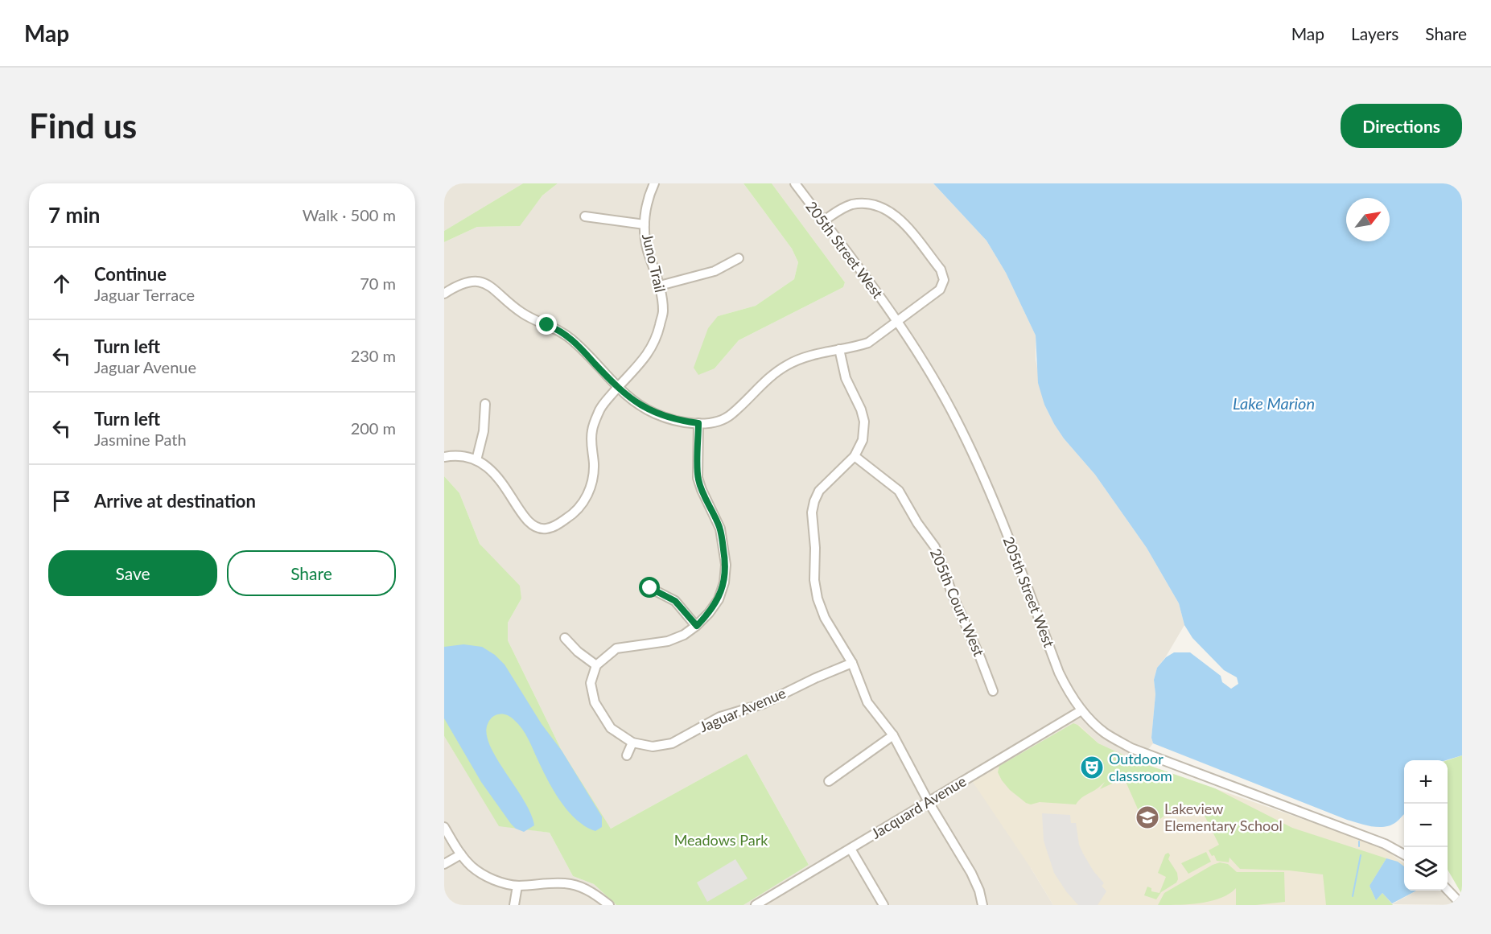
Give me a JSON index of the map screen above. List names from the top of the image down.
{
  "streets": {
    "street": [
      "205th Street West",
      "Juno Trail",
      "205th Court West",
      "Jaguar Avenue",
      "Jacquard Avenue"
    ]
  },
  "crossings": [
    ["205th Street West", "Jacquard Avenue"]
  ],
  "water": ["Lake Marion"],
  "parks": ["Meadows Park"],
  "places": {
    "theatre": ["Outdoor classroom"],
    "school or university": ["Lakeview Elementary School"]
  },
  "north": "top right",
  "page": {
    "header": "Map",
    "nav": ["Map", "Layers", "Share"],
    "buttons": [
      "Directions",
      ["Save", "Share"]
    ],
    "title": "Find us",
    "heading": ["7 min", "Walk · 500 m"],
    "list": [
      ["Continue", "Jaguar Terrace", "70 m"],
      ["Turn left", "Jaguar Avenue", "230 m"],
      ["Turn left", "Jasmine Path", "200 m"],
      "Arrive at destination"
    ],
    "map_buttons": ["+", "−"]
  }
}
